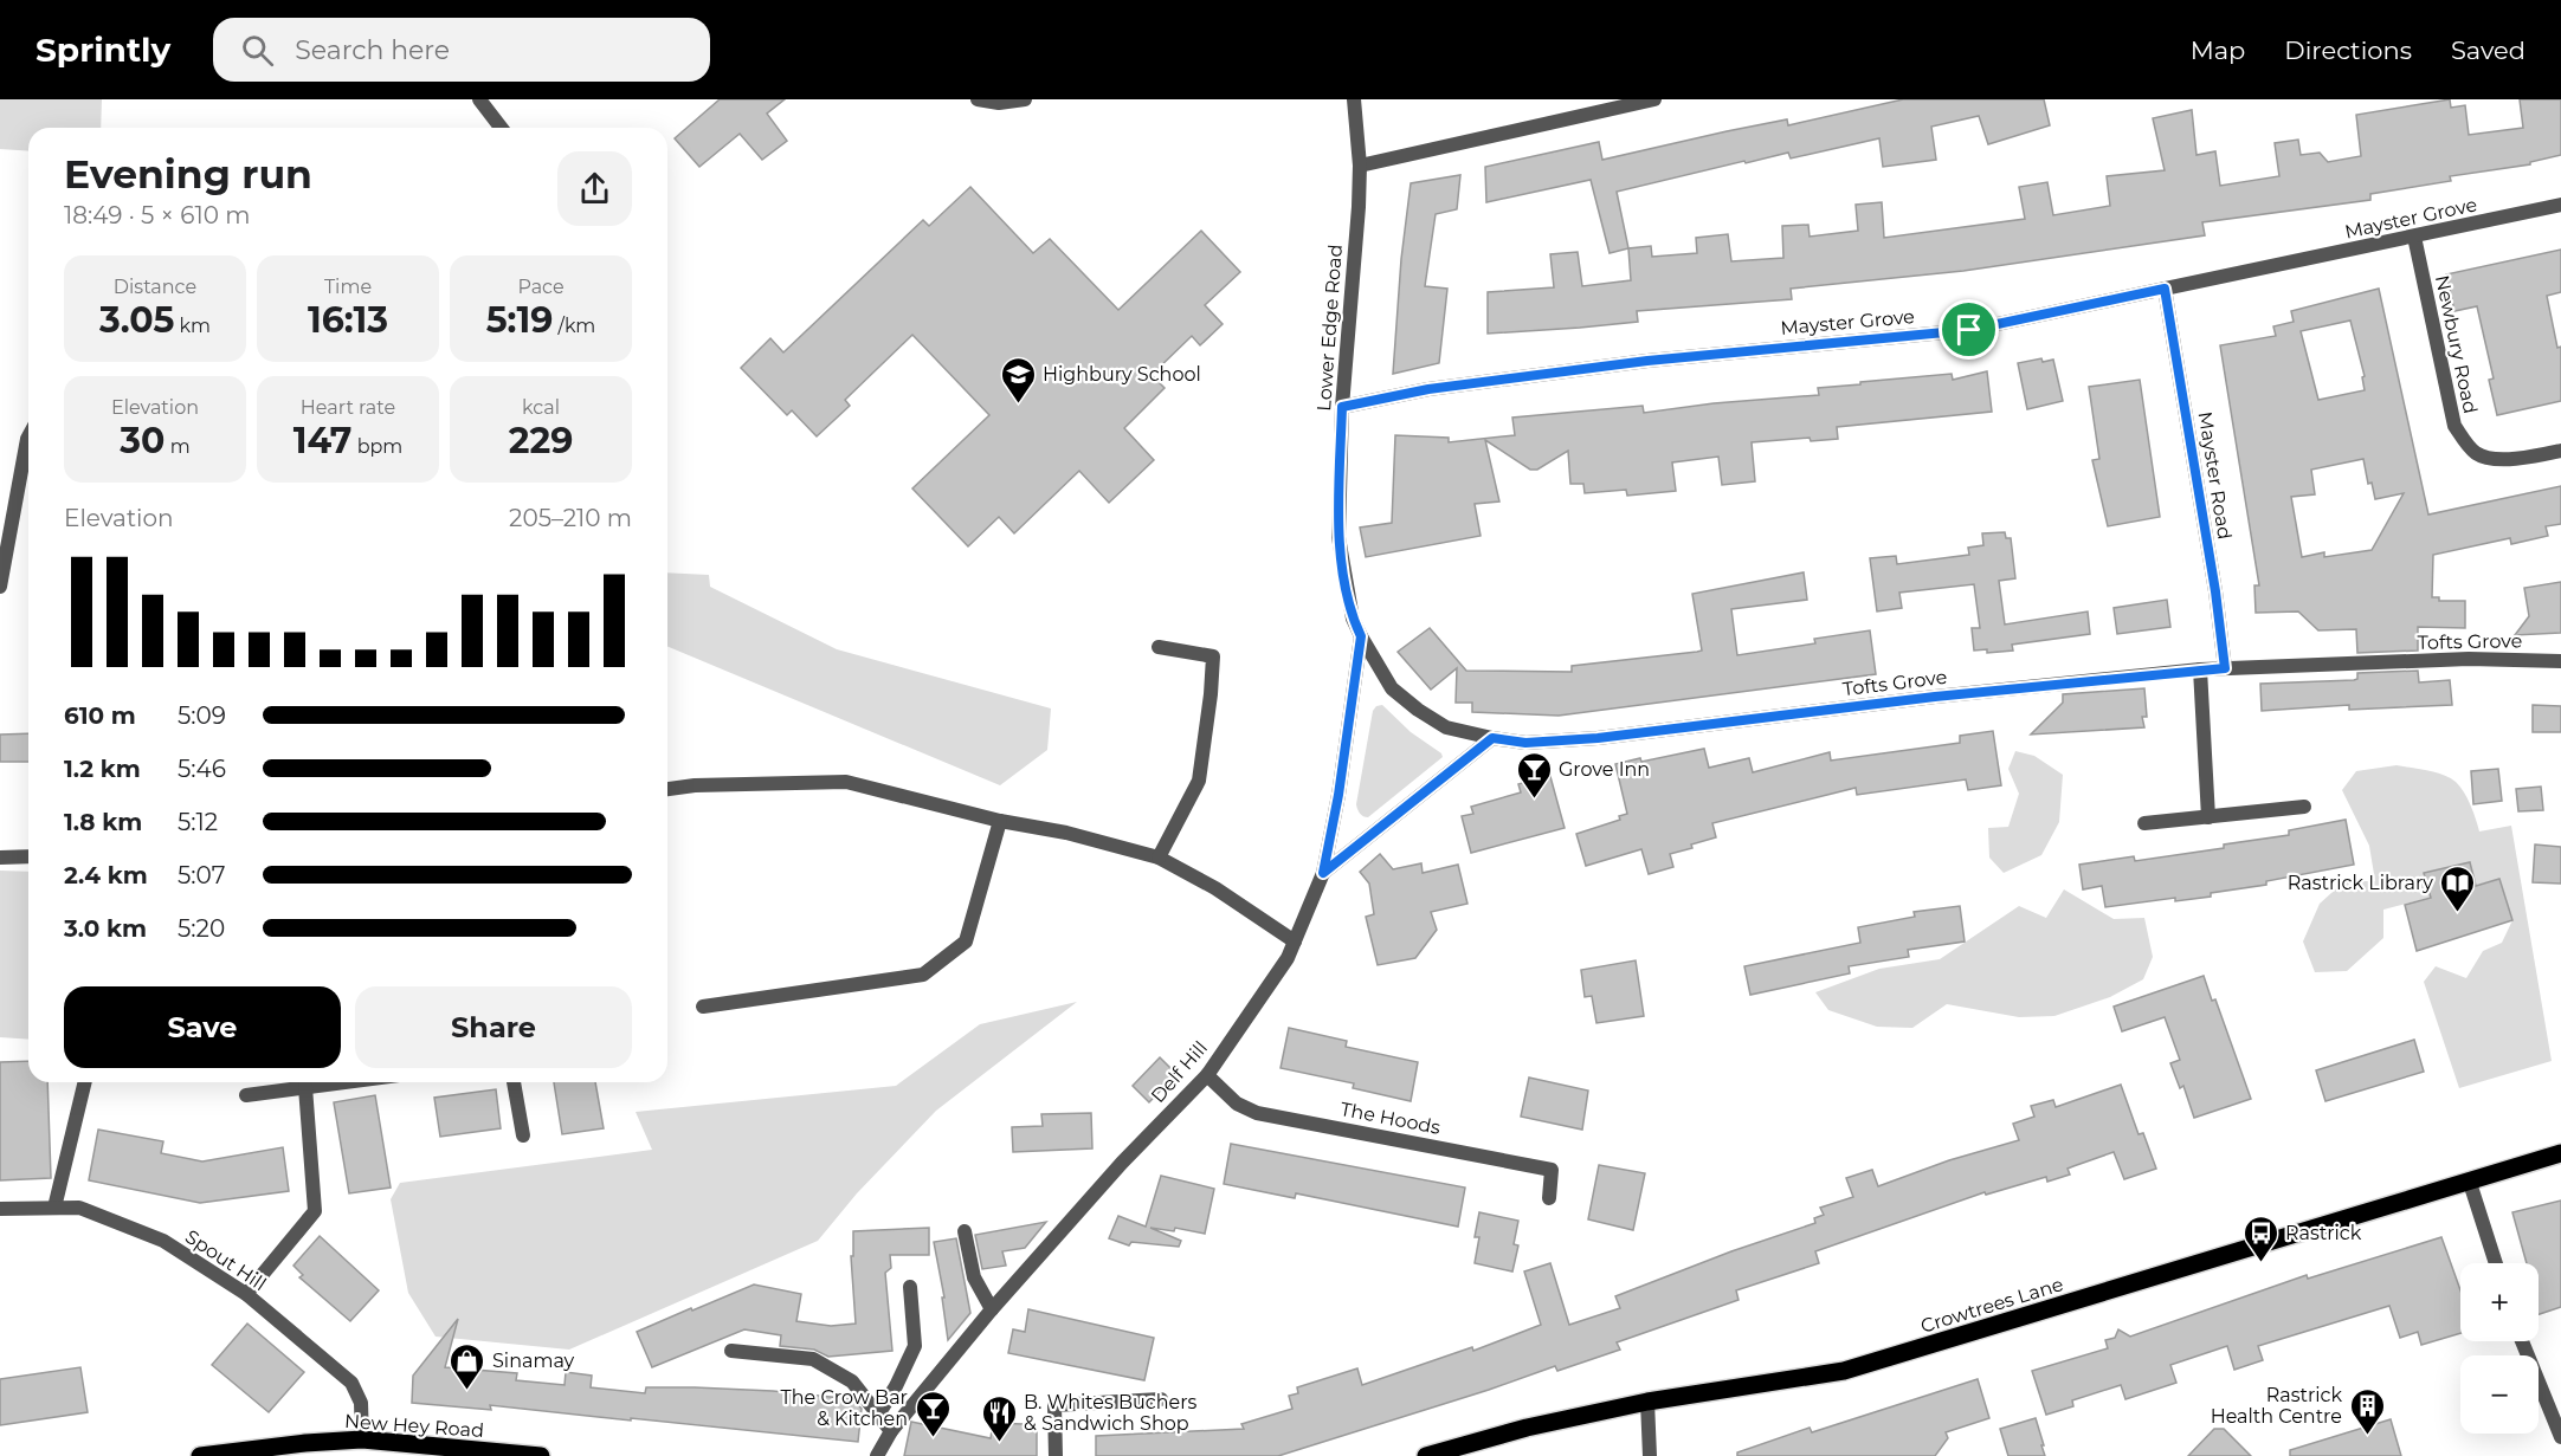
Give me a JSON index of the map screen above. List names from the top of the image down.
{
  "streets": {
    "main road": ["Crowtrees Lane", "New Hey Road"],
    "street": [
      "Mayster Grove",
      "Lower Edge Road",
      "Newbury Road",
      "Mayster Road",
      "Tofts Grove",
      "Delf Hill",
      "The Hoods",
      "Spout Hill"
    ]
  },
  "crossings": [
    ["Mayster Grove", "Lower Edge Road"],
    ["Mayster Grove", "Newbury Road"],
    ["Mayster Grove", "Mayster Road"],
    ["Lower Edge Road", "Tofts Grove"],
    ["Lower Edge Road", "Delf Hill"],
    ["Mayster Road", "Tofts Grove"],
    ["Delf Hill", "The Hoods"],
    ["Spout Hill", "New Hey Road"]
  ],
  "places": {
    "school or university": ["Highbury School"],
    "bar": ["Grove Inn", "The Crow Bar & Kitchen"],
    "library": ["Rastrick Library"],
    "bus stop": ["Rastrick"],
    "shop": ["Sinamay"],
    "building": ["Rastrick Health Centre"],
    "restaurant": ["B. Whites Buchers & Sandwich Shop"]
  },
  "page": {
    "header": "Sprintly",
    "search": "Search here",
    "nav": ["Map", "Directions", "Saved"],
    "heading": ["Evening run", "18:49 · 5 × 610 m"],
    "stats": [
      ["Distance", "3.05 km"],
      ["Time", "16:13"],
      ["Pace", "5:19 /km"],
      ["Elevation", "30 m"],
      ["Heart rate", "147 bpm"],
      ["kcal", "229"]
    ],
    "chart": ["Elevation", "205–210 m"],
    "list": [
      {
        "name": "610 m",
        "note": "5:09"
      },
      {
        "name": "1.2 km",
        "note": "5:46"
      },
      {
        "name": "1.8 km",
        "note": "5:12"
      },
      {
        "name": "2.4 km",
        "note": "5:07"
      },
      {
        "name": "3.0 km",
        "note": "5:20"
      }
    ],
    "buttons": ["Save", "Share"],
    "map_buttons": ["+", "−"]
  }
}
